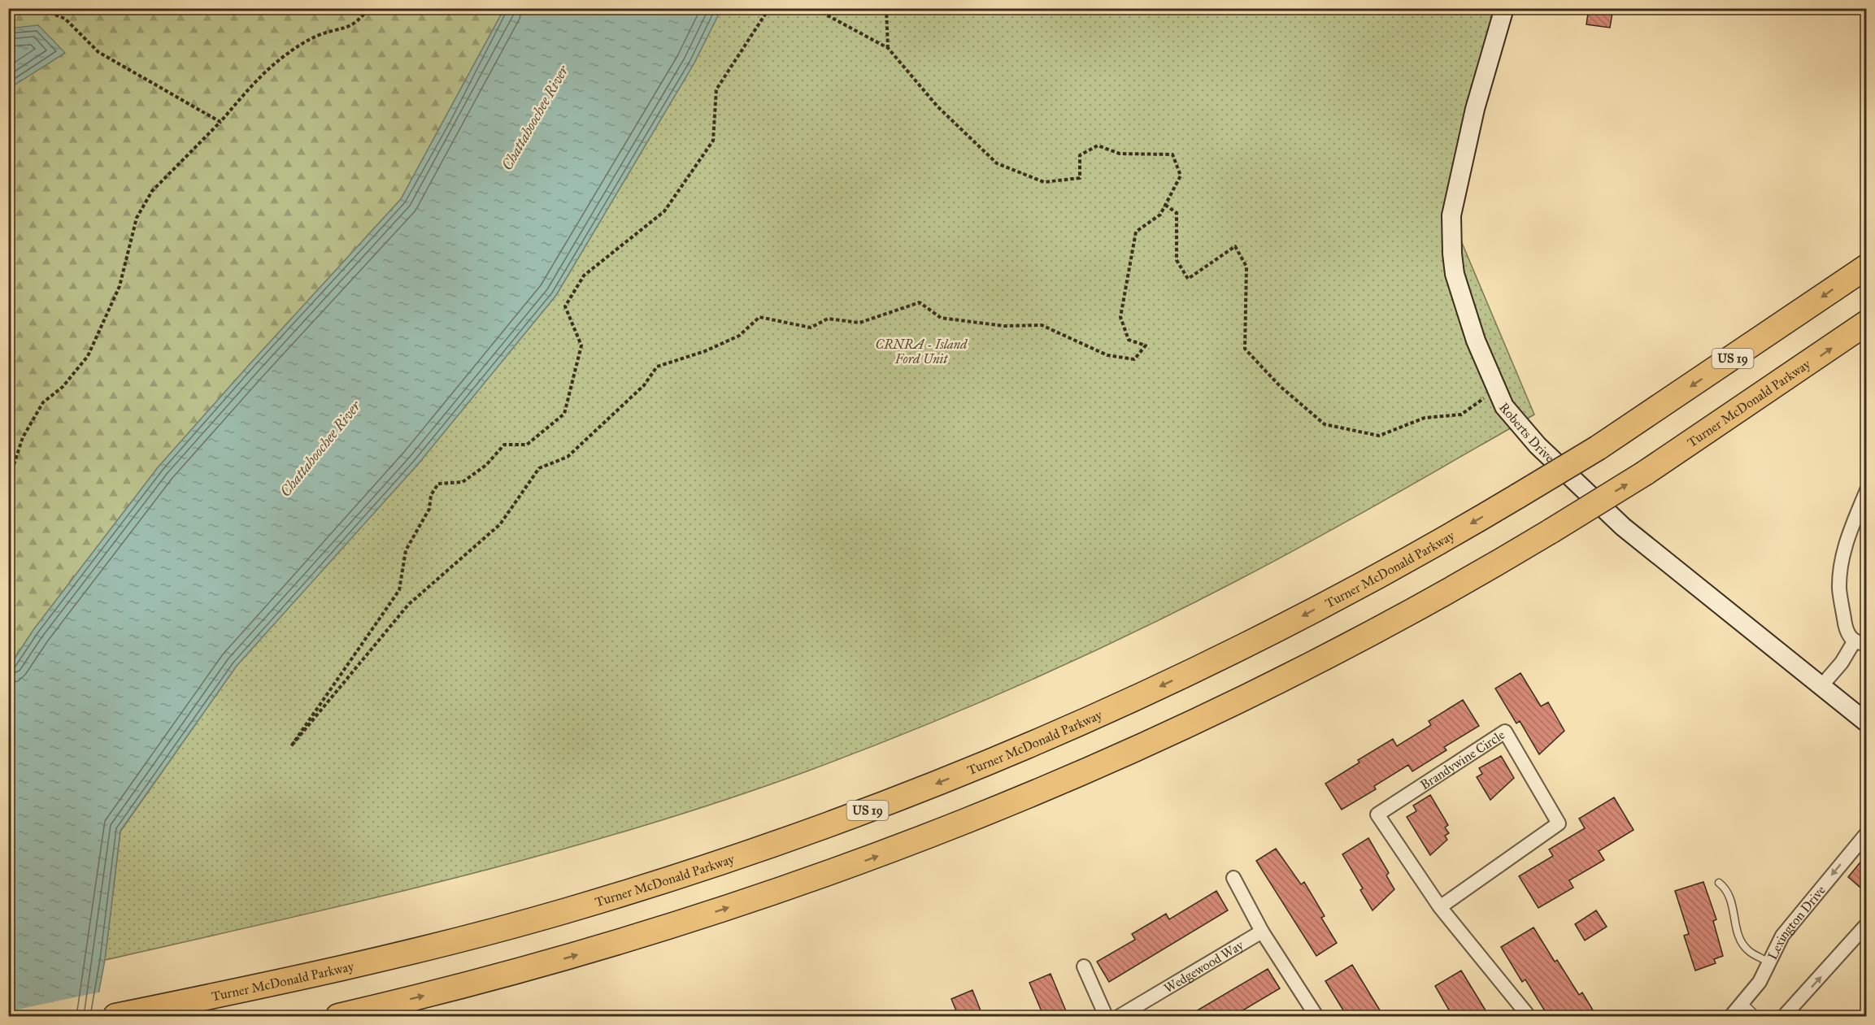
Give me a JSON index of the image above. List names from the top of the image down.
{
  "streets": {
    "highway": ["US 19", "Turner McDonald Parkway"],
    "street": [
      "Roberts Drive",
      "Brandywine Circle",
      "Lexington Drive",
      "Wedgewood Way"
    ]
  },
  "water": ["Chattahoochee River"],
  "parks": ["CRNRA - Island Ford Unit"]
}
